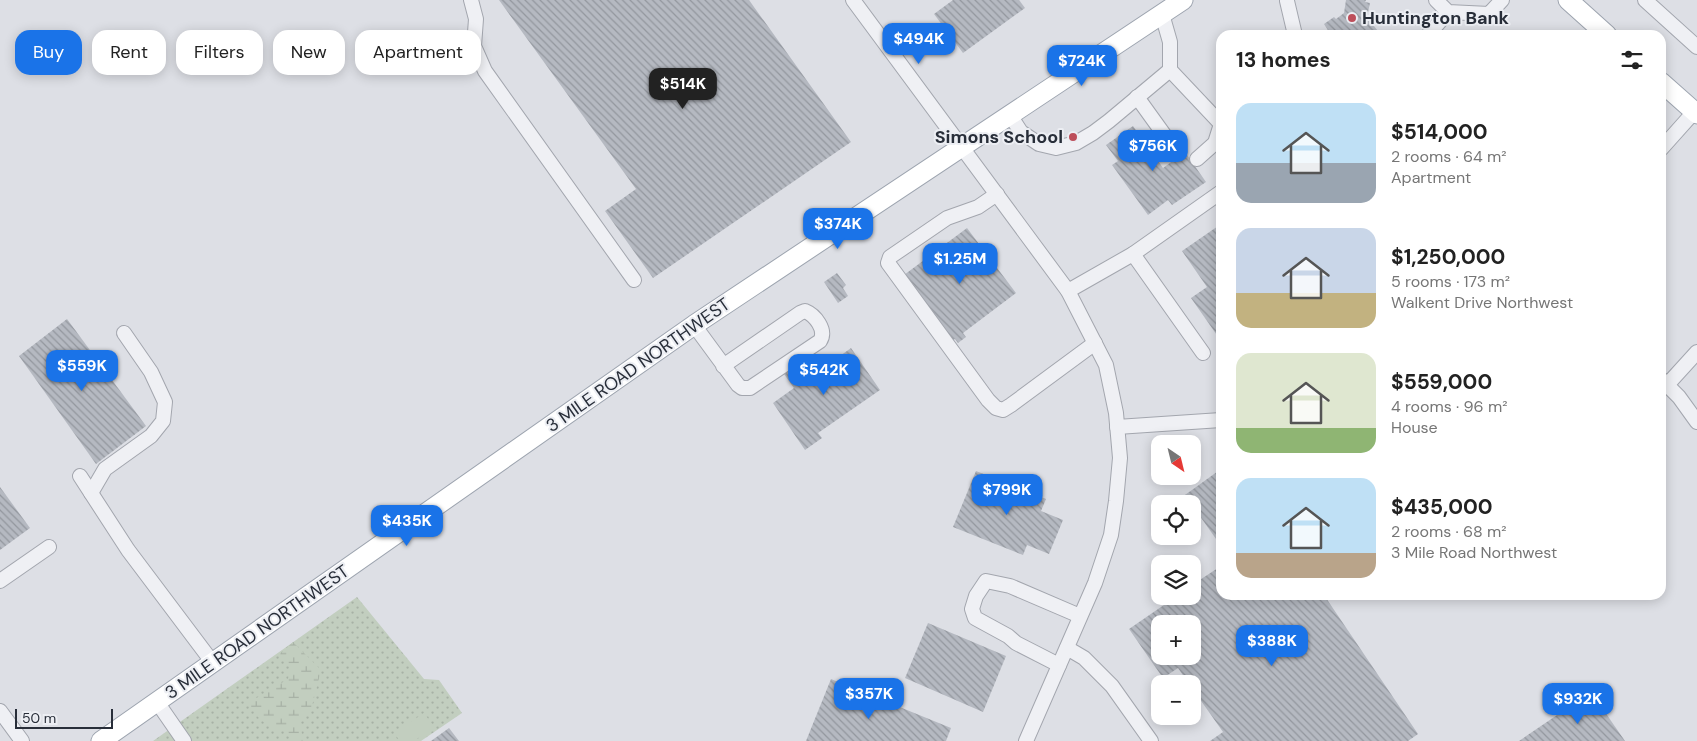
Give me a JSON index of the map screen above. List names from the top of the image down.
{
  "streets": {
    "main road": ["3 MILE ROAD NORTHWEST"]
  },
  "places": ["Huntington Bank", "Simons School"],
  "scale_bar": "50 m",
  "north": "bottom right",
  "page": {
    "price": [
      "$494K",
      "$724K",
      "$514K",
      "$756K",
      "$374K",
      "$1.25M",
      "$559K",
      "$542K",
      "$799K",
      "$435K",
      "$388K",
      "$357K",
      "$932K"
    ],
    "chip": [
      "Buy",
      "Rent",
      "Filters",
      "New",
      "Apartment"
    ],
    "heading": "13 homes",
    "list": [
      {
        "name": "$514,000",
        "note": "2 rooms · 64 m² · Apartment"
      },
      {
        "name": "$1,250,000",
        "note": "5 rooms · 173 m² · Walkent Drive Northwest"
      },
      {
        "name": "$559,000",
        "note": "4 rooms · 96 m² · House"
      },
      {
        "name": "$435,000",
        "note": "2 rooms · 68 m² · 3 Mile Road Northwest"
      }
    ],
    "map_buttons": ["+", "−"],
    "scale": "50 m"
  }
}
